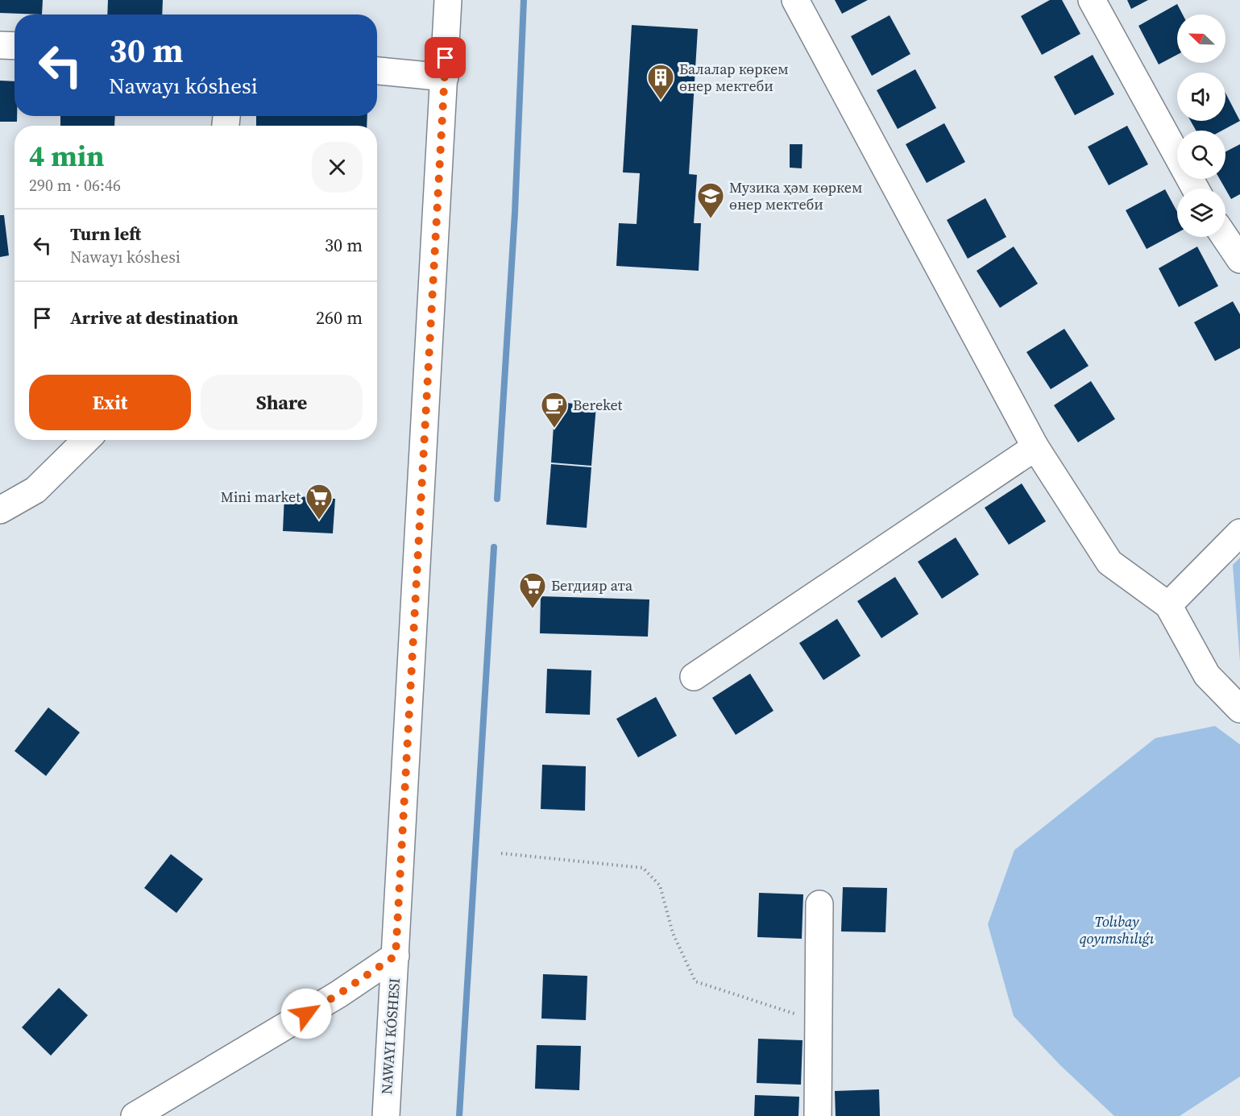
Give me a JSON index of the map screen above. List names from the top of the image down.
{
  "parks": ["Tolıbay qoyımshılıǵı"],
  "places": {
    "building": ["Балалар көркем өнер мектеби"],
    "school or university": ["Музика ҳәм көркем өнер мектеби"],
    "cafe": ["Bereket"],
    "supermarket": ["Mini market", "Бегдияр ата"]
  },
  "north": "top left",
  "page": {
    "turn": ["30 m", "Nawayı kóshesi"],
    "heading": ["4 min", "290 m · 06:46"],
    "list": [
      {
        "name": "Turn left",
        "note": "Nawayı kóshesi",
        "value": "30 m"
      },
      {
        "name": "Arrive at destination",
        "value": "260 m"
      }
    ],
    "buttons": ["Exit", "Share"]
  }
}
